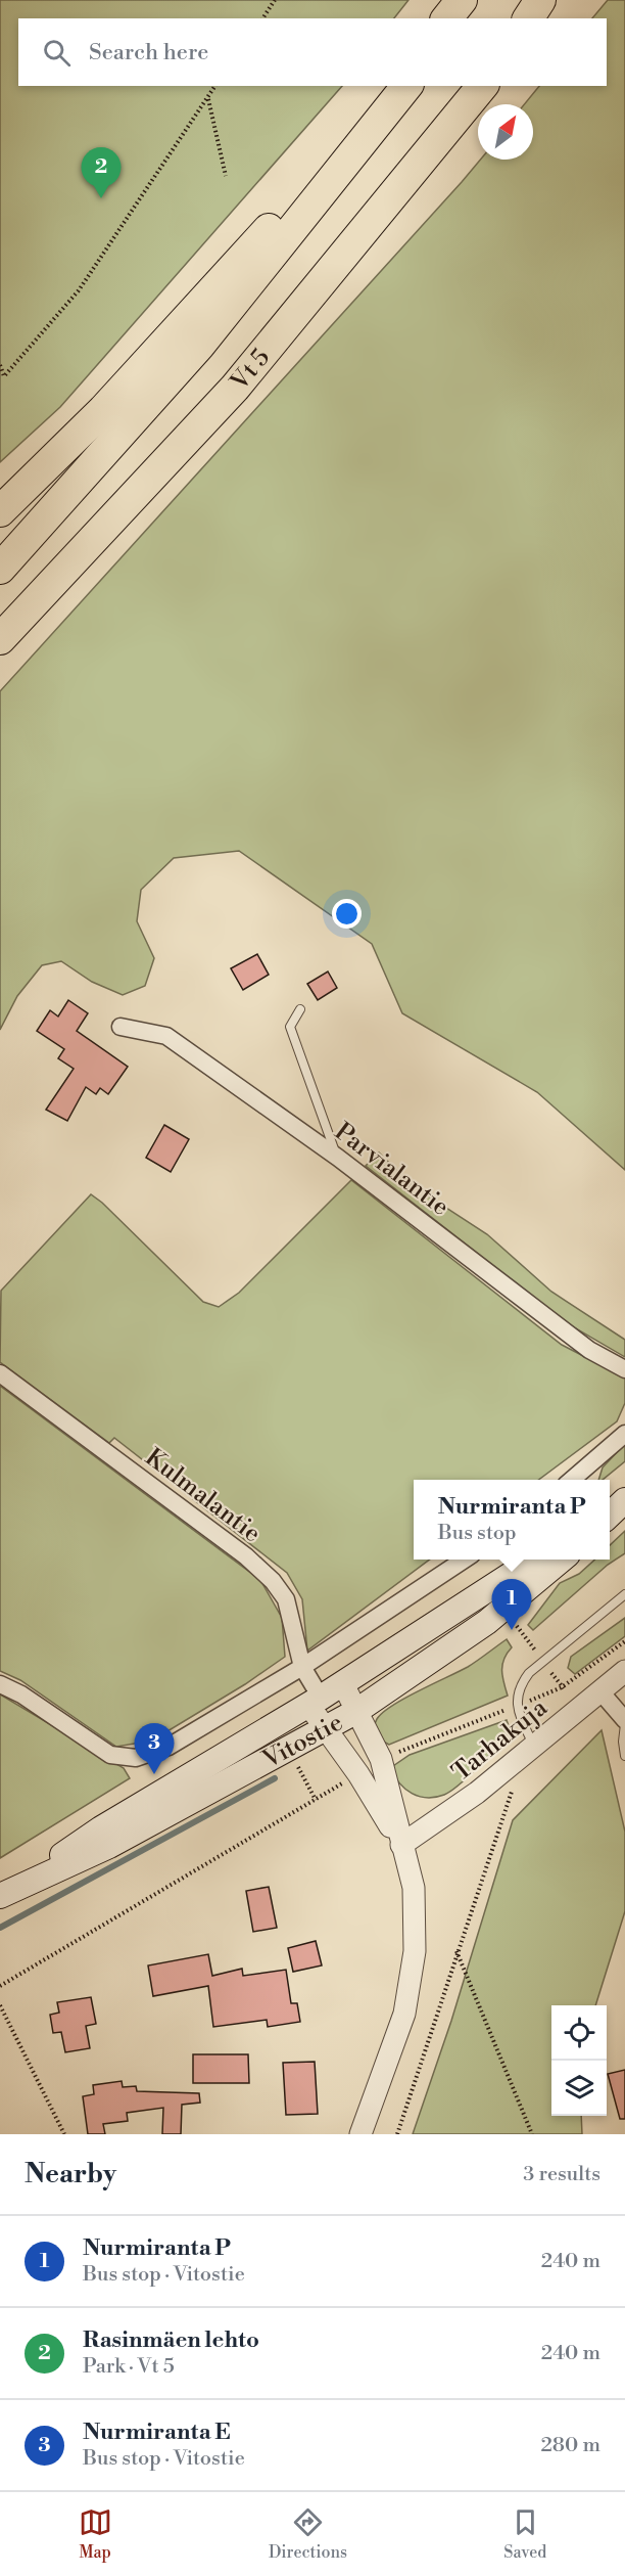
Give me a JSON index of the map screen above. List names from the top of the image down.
{
  "streets": {
    "highway": ["Vt 5"],
    "main road": ["Vitostie"],
    "street": ["Parvialantie", "Kulmalantie", "Tarhakuja"]
  },
  "crossings": [
    ["Kulmalantie", "Vitostie"]
  ],
  "north": "top right",
  "page": {
    "search": "Search here",
    "pins": ["2", "1", "3"],
    "popup": ["Nurmiranta P", "Bus stop"],
    "heading": ["Nearby", "3 results"],
    "list": [
      {
        "mark": "1",
        "name": "Nurmiranta P",
        "note": "Bus stop · Vitostie",
        "value": "240 m"
      },
      {
        "mark": "2",
        "name": "Rasinmäen lehto",
        "note": "Park · Vt 5",
        "value": "240 m"
      },
      {
        "mark": "3",
        "name": "Nurmiranta E",
        "note": "Bus stop · Vitostie",
        "value": "280 m"
      }
    ],
    "nav": ["Map", "Directions", "Saved"]
  }
}
